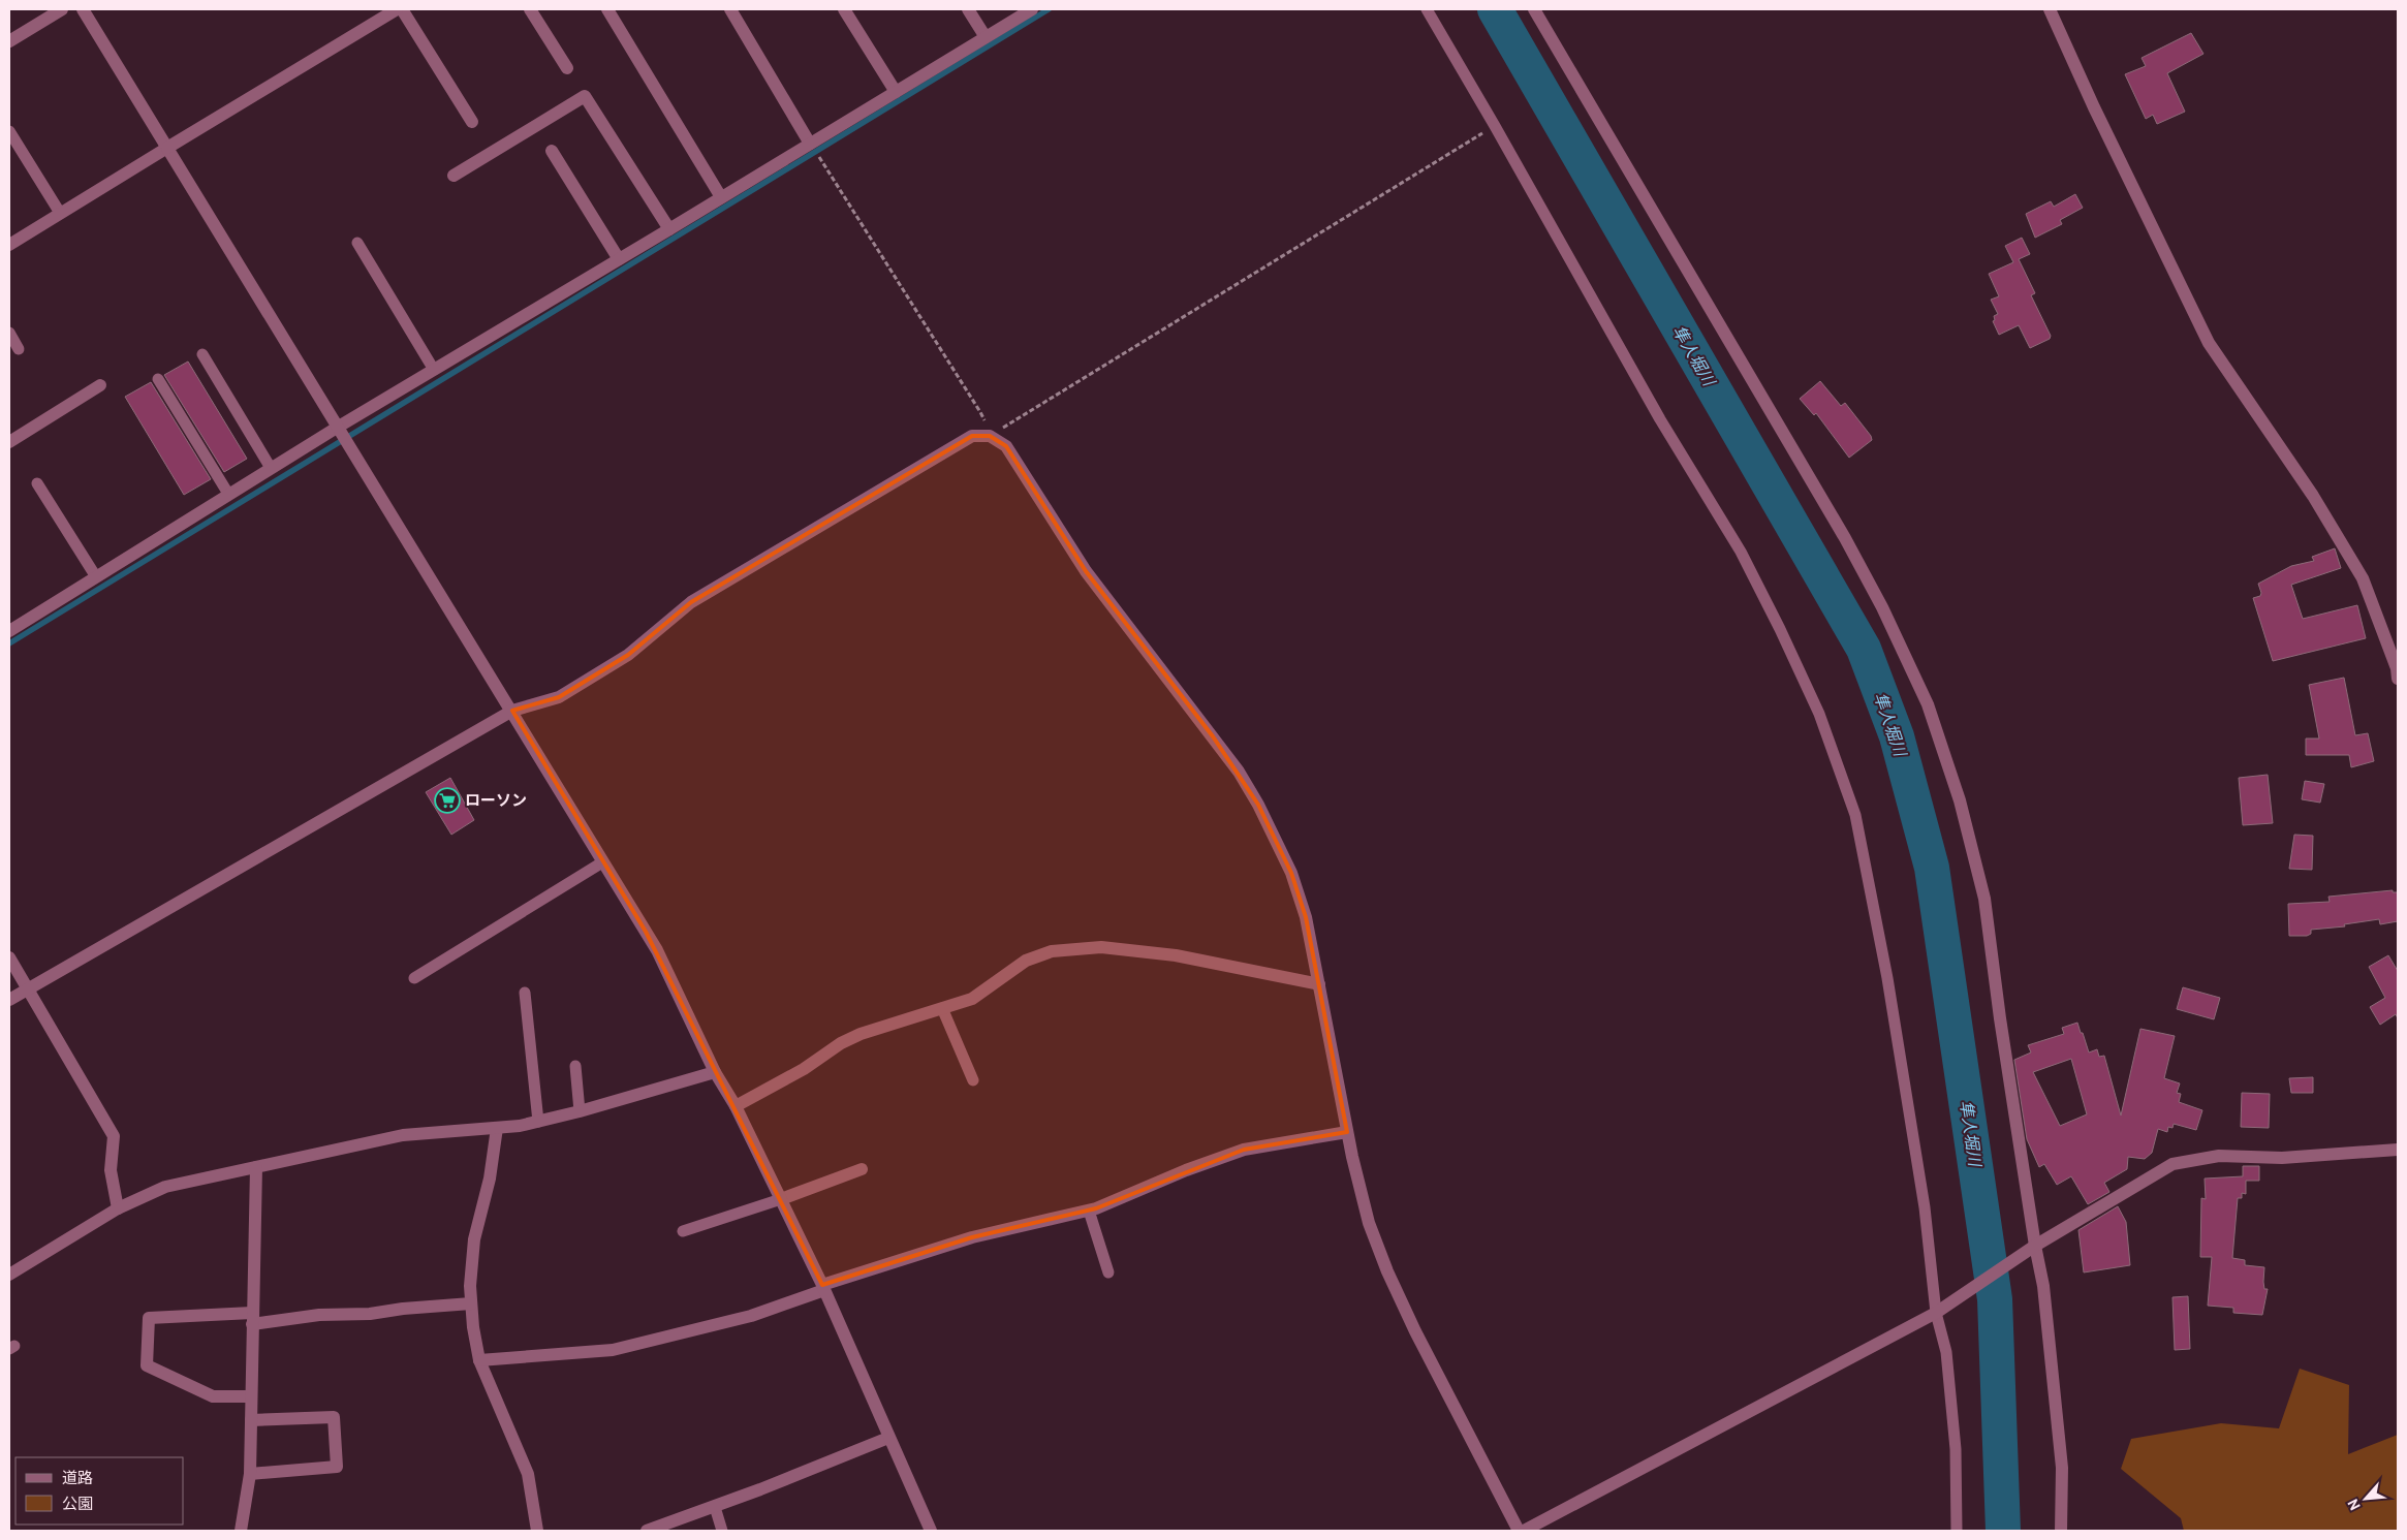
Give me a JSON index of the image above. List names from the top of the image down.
{
  "water": ["隼人堀川"],
  "places": {
    "supermarket": ["ローソン"]
  },
  "legend": ["道路", "公園"],
  "north": "bottom left"
}
